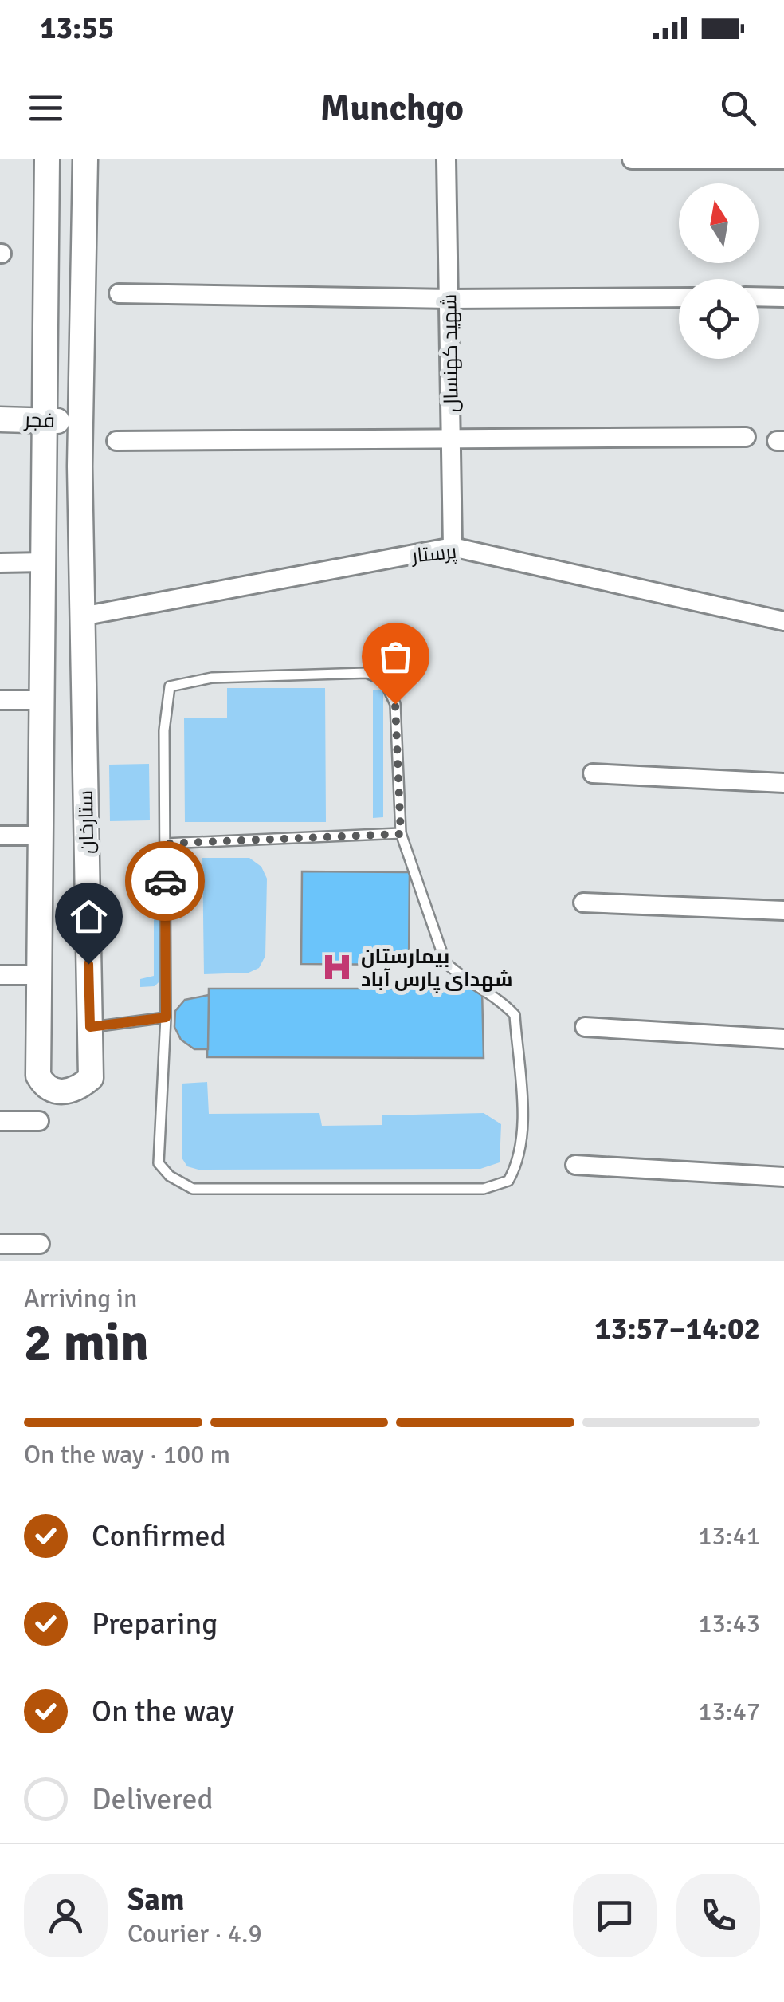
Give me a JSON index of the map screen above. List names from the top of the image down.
{
  "streets": {
    "main road": ["فجر", "ستارخان"],
    "street": ["شهید کهنسال", "پرستار"]
  },
  "crossings": [
    ["شهید کهنسال", "پرستار"],
    ["فجر", "ستارخان"],
    ["پرستار", "ستارخان"]
  ],
  "places": {
    "hospital": ["بیمارستان شهدای پارس آباد"]
  },
  "north": "top",
  "page": {
    "status": "13:55",
    "header": "Munchgo",
    "heading": ["2 min", "Arriving in", "13:57–14:02"],
    "panel": ["Sam", "Courier · 4.9"],
    "bar": "On the way · 100 m",
    "list": [
      ["Confirmed", "13:41"],
      ["Preparing", "13:43"],
      ["On the way", "13:47"],
      "Delivered"
    ]
  }
}
